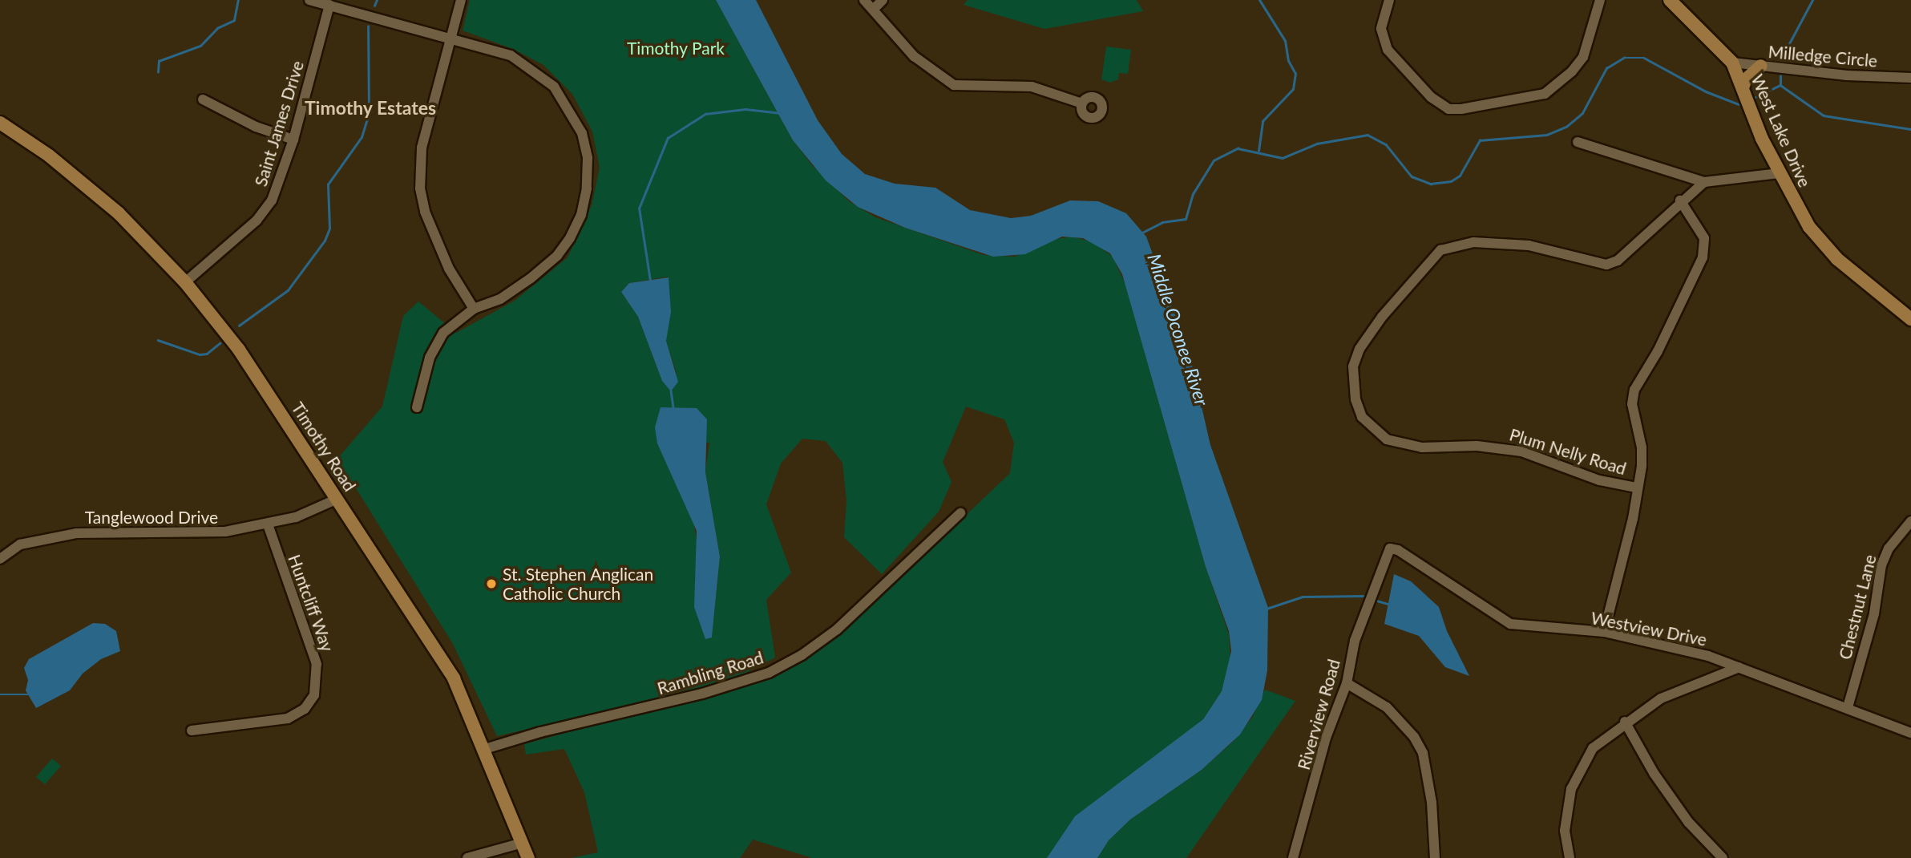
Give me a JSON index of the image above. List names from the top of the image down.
{
  "streets": {
    "main road": ["West Lake Drive", "Timothy Road"],
    "street": [
      "Milledge Circle",
      "Saint James Drive",
      "Plum Nelly Road",
      "Tanglewood Drive",
      "Huntcliff Way",
      "Chestnut Lane",
      "Westview Drive",
      "Rambling Road",
      "Riverview Road"
    ]
  },
  "crossings": [
    ["Milledge Circle", "West Lake Drive"],
    ["Saint James Drive", "Timothy Road"],
    ["Timothy Road", "Tanglewood Drive"],
    ["Timothy Road", "Rambling Road"],
    ["Plum Nelly Road", "Westview Drive"],
    ["Tanglewood Drive", "Huntcliff Way"],
    ["Chestnut Lane", "Westview Drive"],
    ["Westview Drive", "Riverview Road"]
  ],
  "districts": ["Timothy Estates"],
  "water": ["Middle Oconee River"],
  "parks": ["Timothy Park"],
  "places": ["St. Stephen Anglican Catholic Church"]
}
